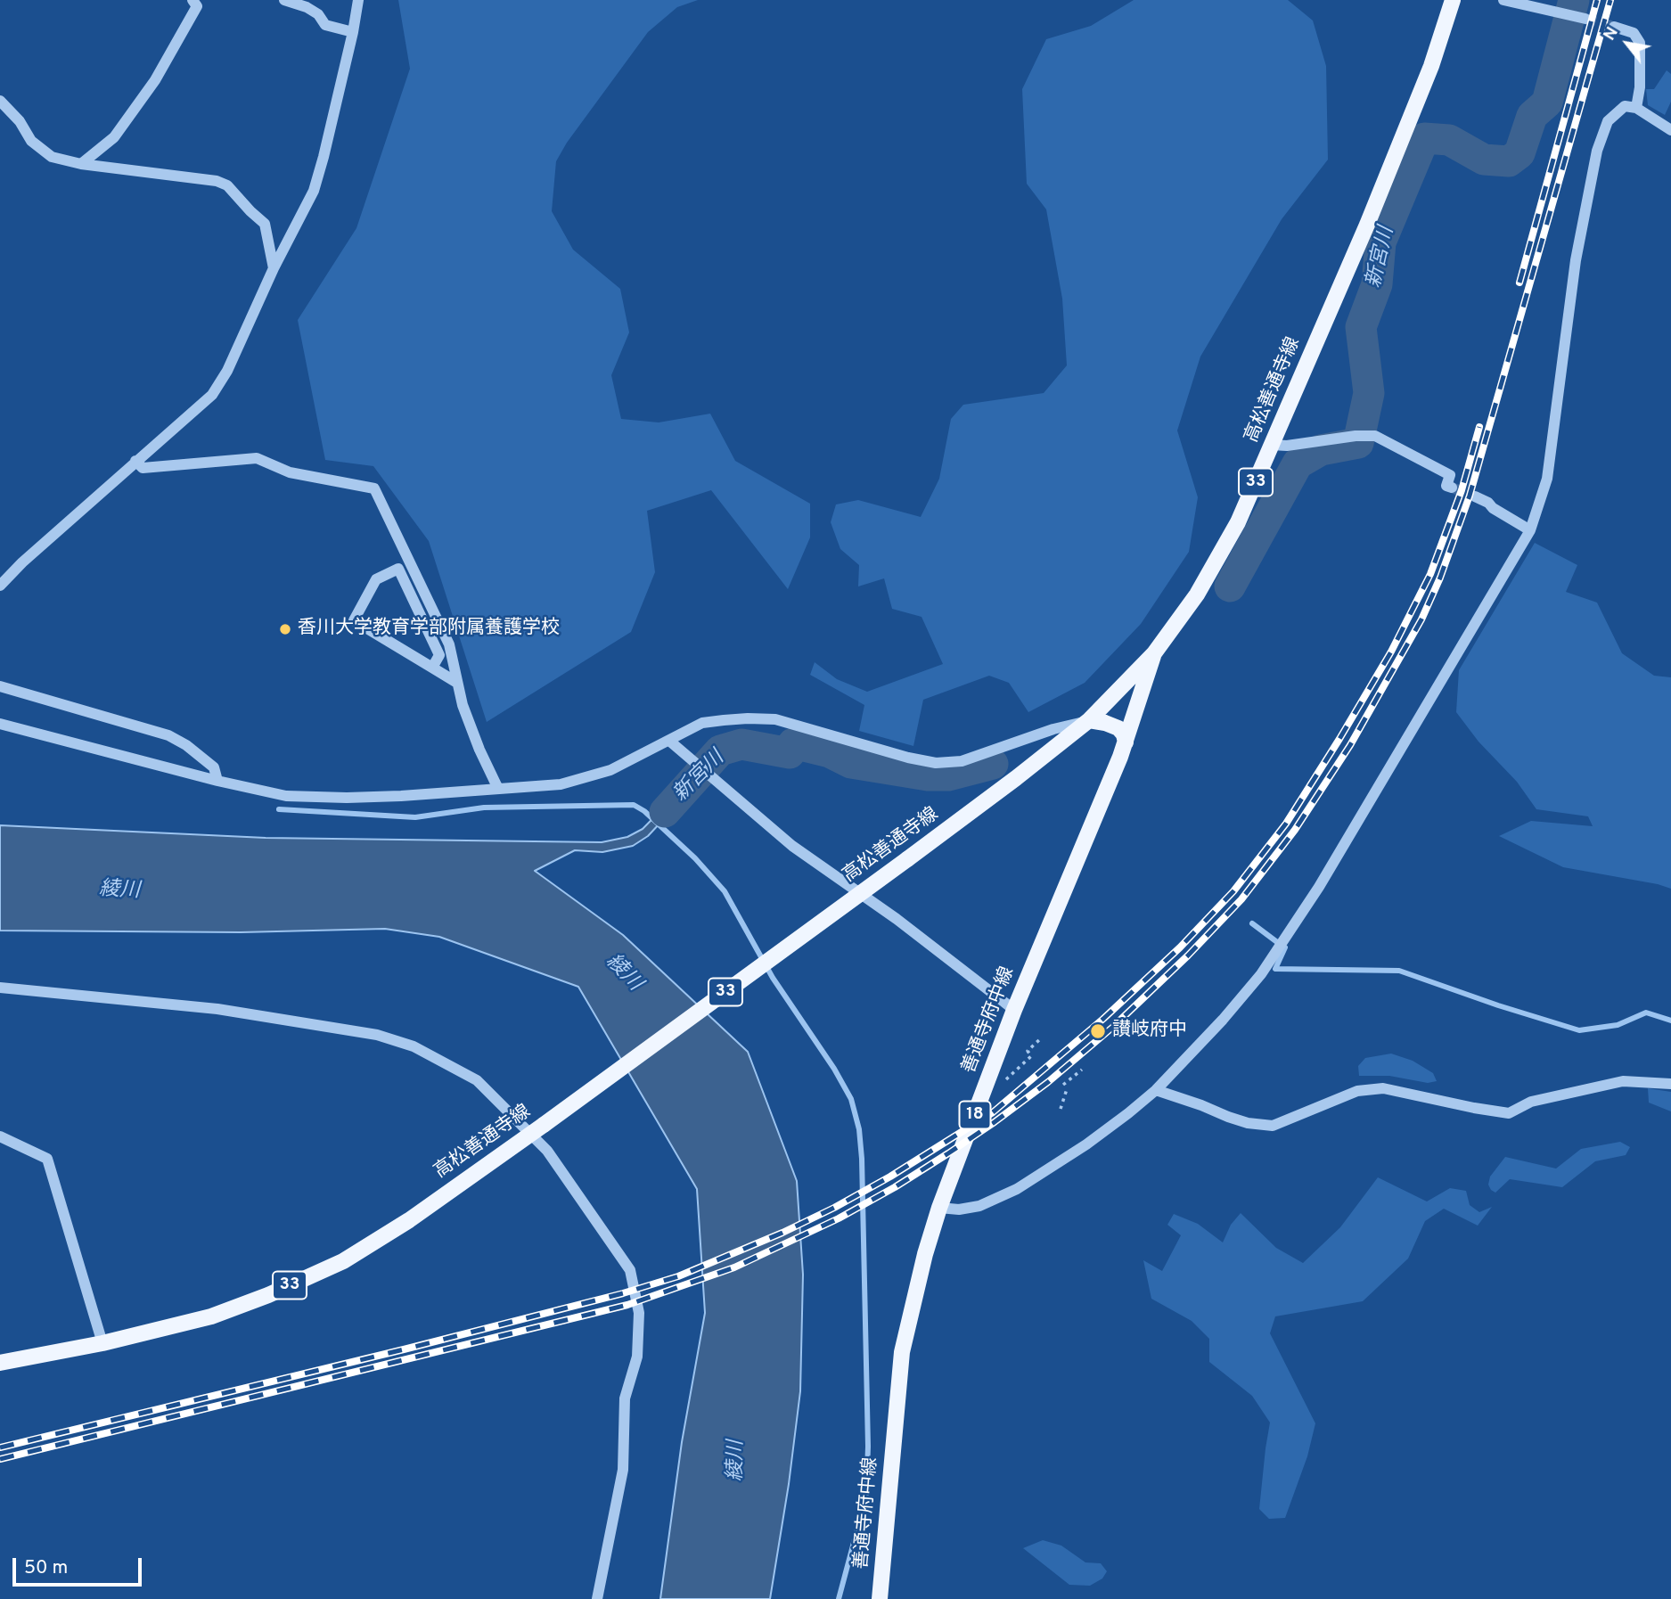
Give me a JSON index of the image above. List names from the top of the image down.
{
  "streets": {
    "main road": [
      "高松善通寺線",
      "33",
      "善通寺府中線",
      "18"
    ]
  },
  "crossings": [
    ["高松善通寺線", "善通寺府中線"]
  ],
  "water": ["新宮川", "綾川"],
  "places": ["香川大学教育学部附属養護学校", "讃岐府中"],
  "scale_bar": "50 m",
  "north": "top left"
}
